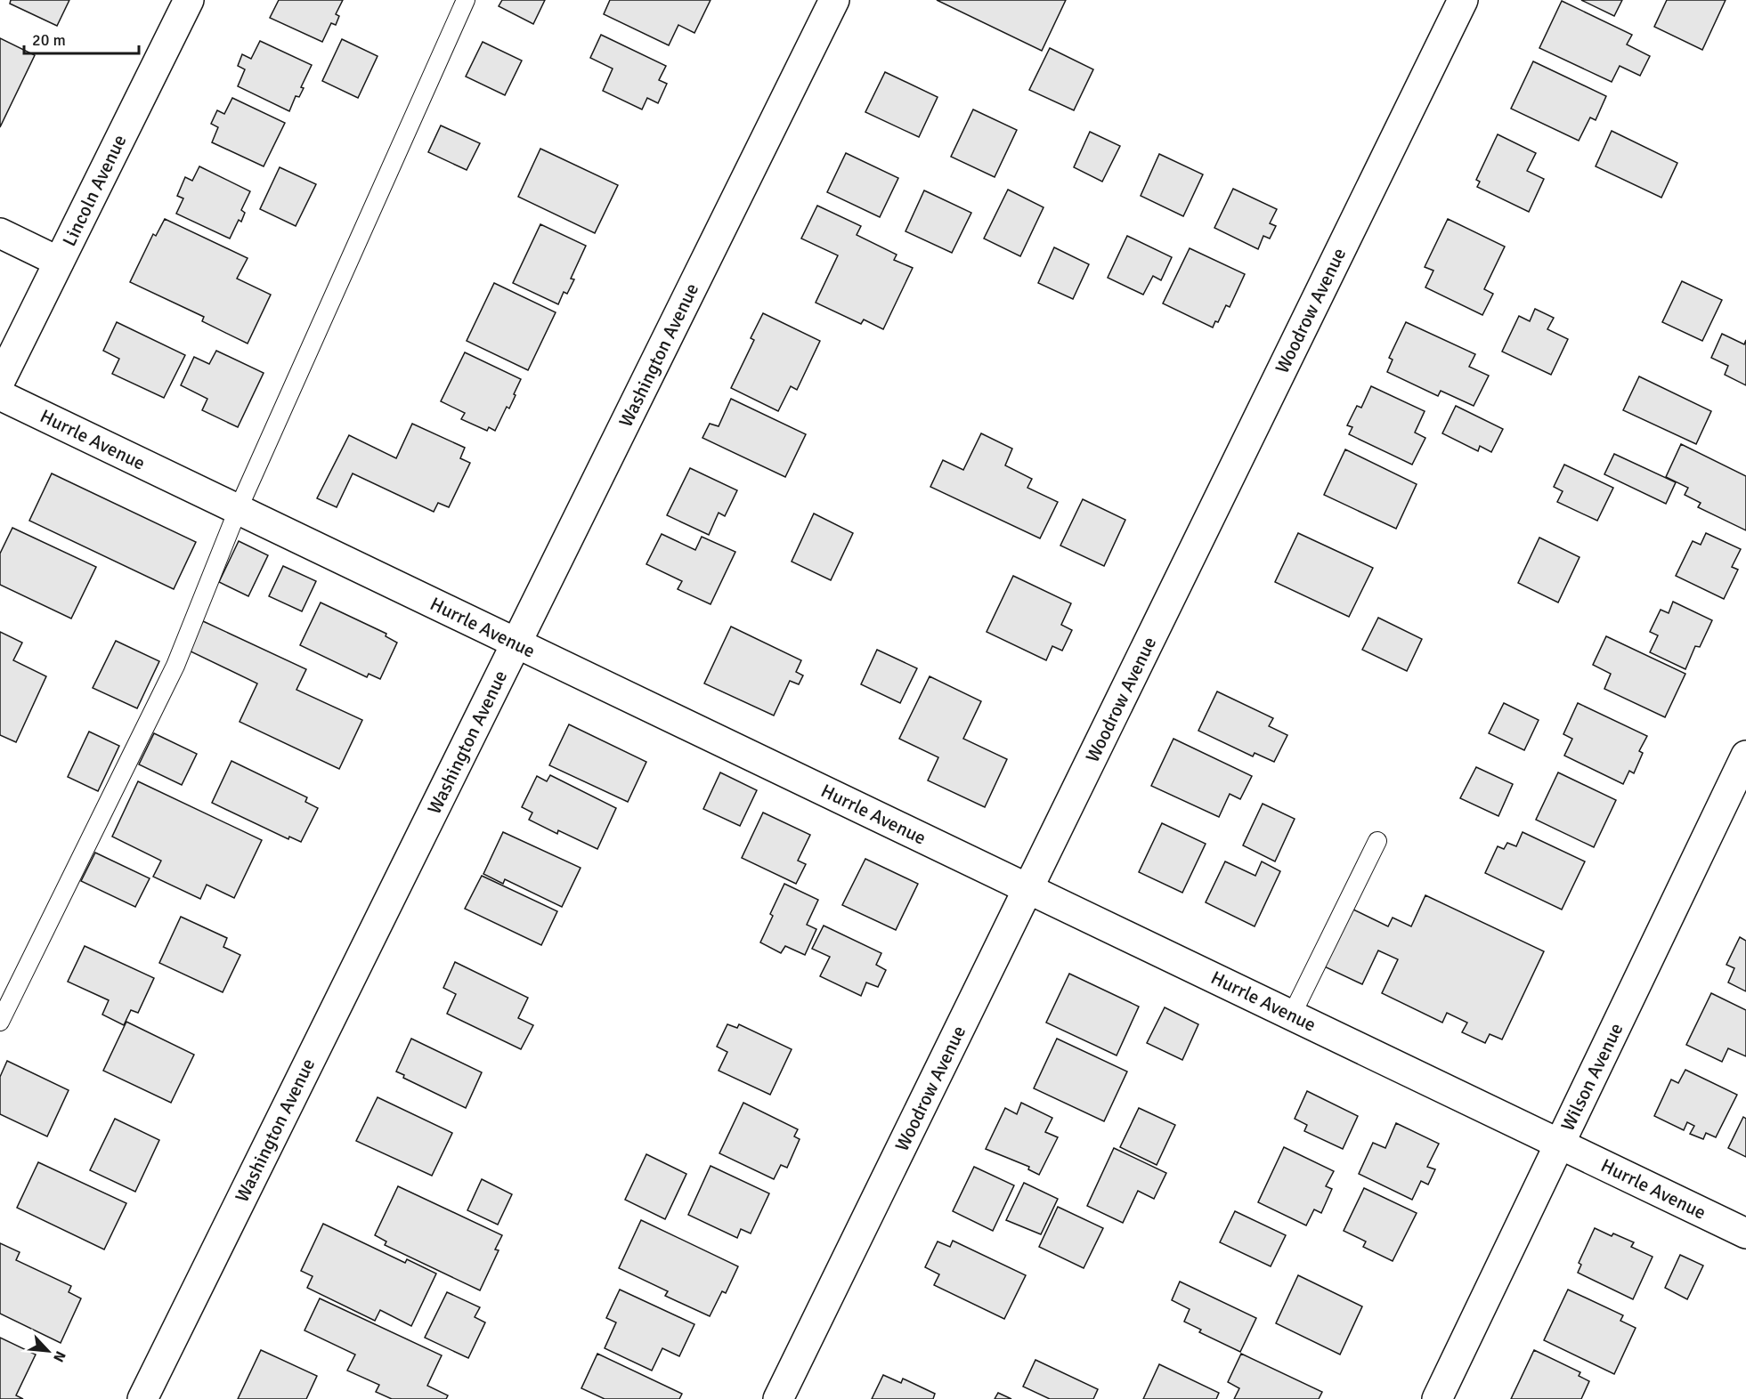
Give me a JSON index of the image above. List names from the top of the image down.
{
  "streets": {
    "street": [
      "Lincoln Avenue",
      "Woodrow Avenue",
      "Washington Avenue",
      "Hurrle Avenue",
      "Wilson Avenue"
    ]
  },
  "crossings": [
    ["Woodrow Avenue", "Hurrle Avenue"],
    ["Washington Avenue", "Hurrle Avenue"],
    ["Hurrle Avenue", "Wilson Avenue"]
  ],
  "scale_bar": "20 m",
  "north": "bottom right"
}
